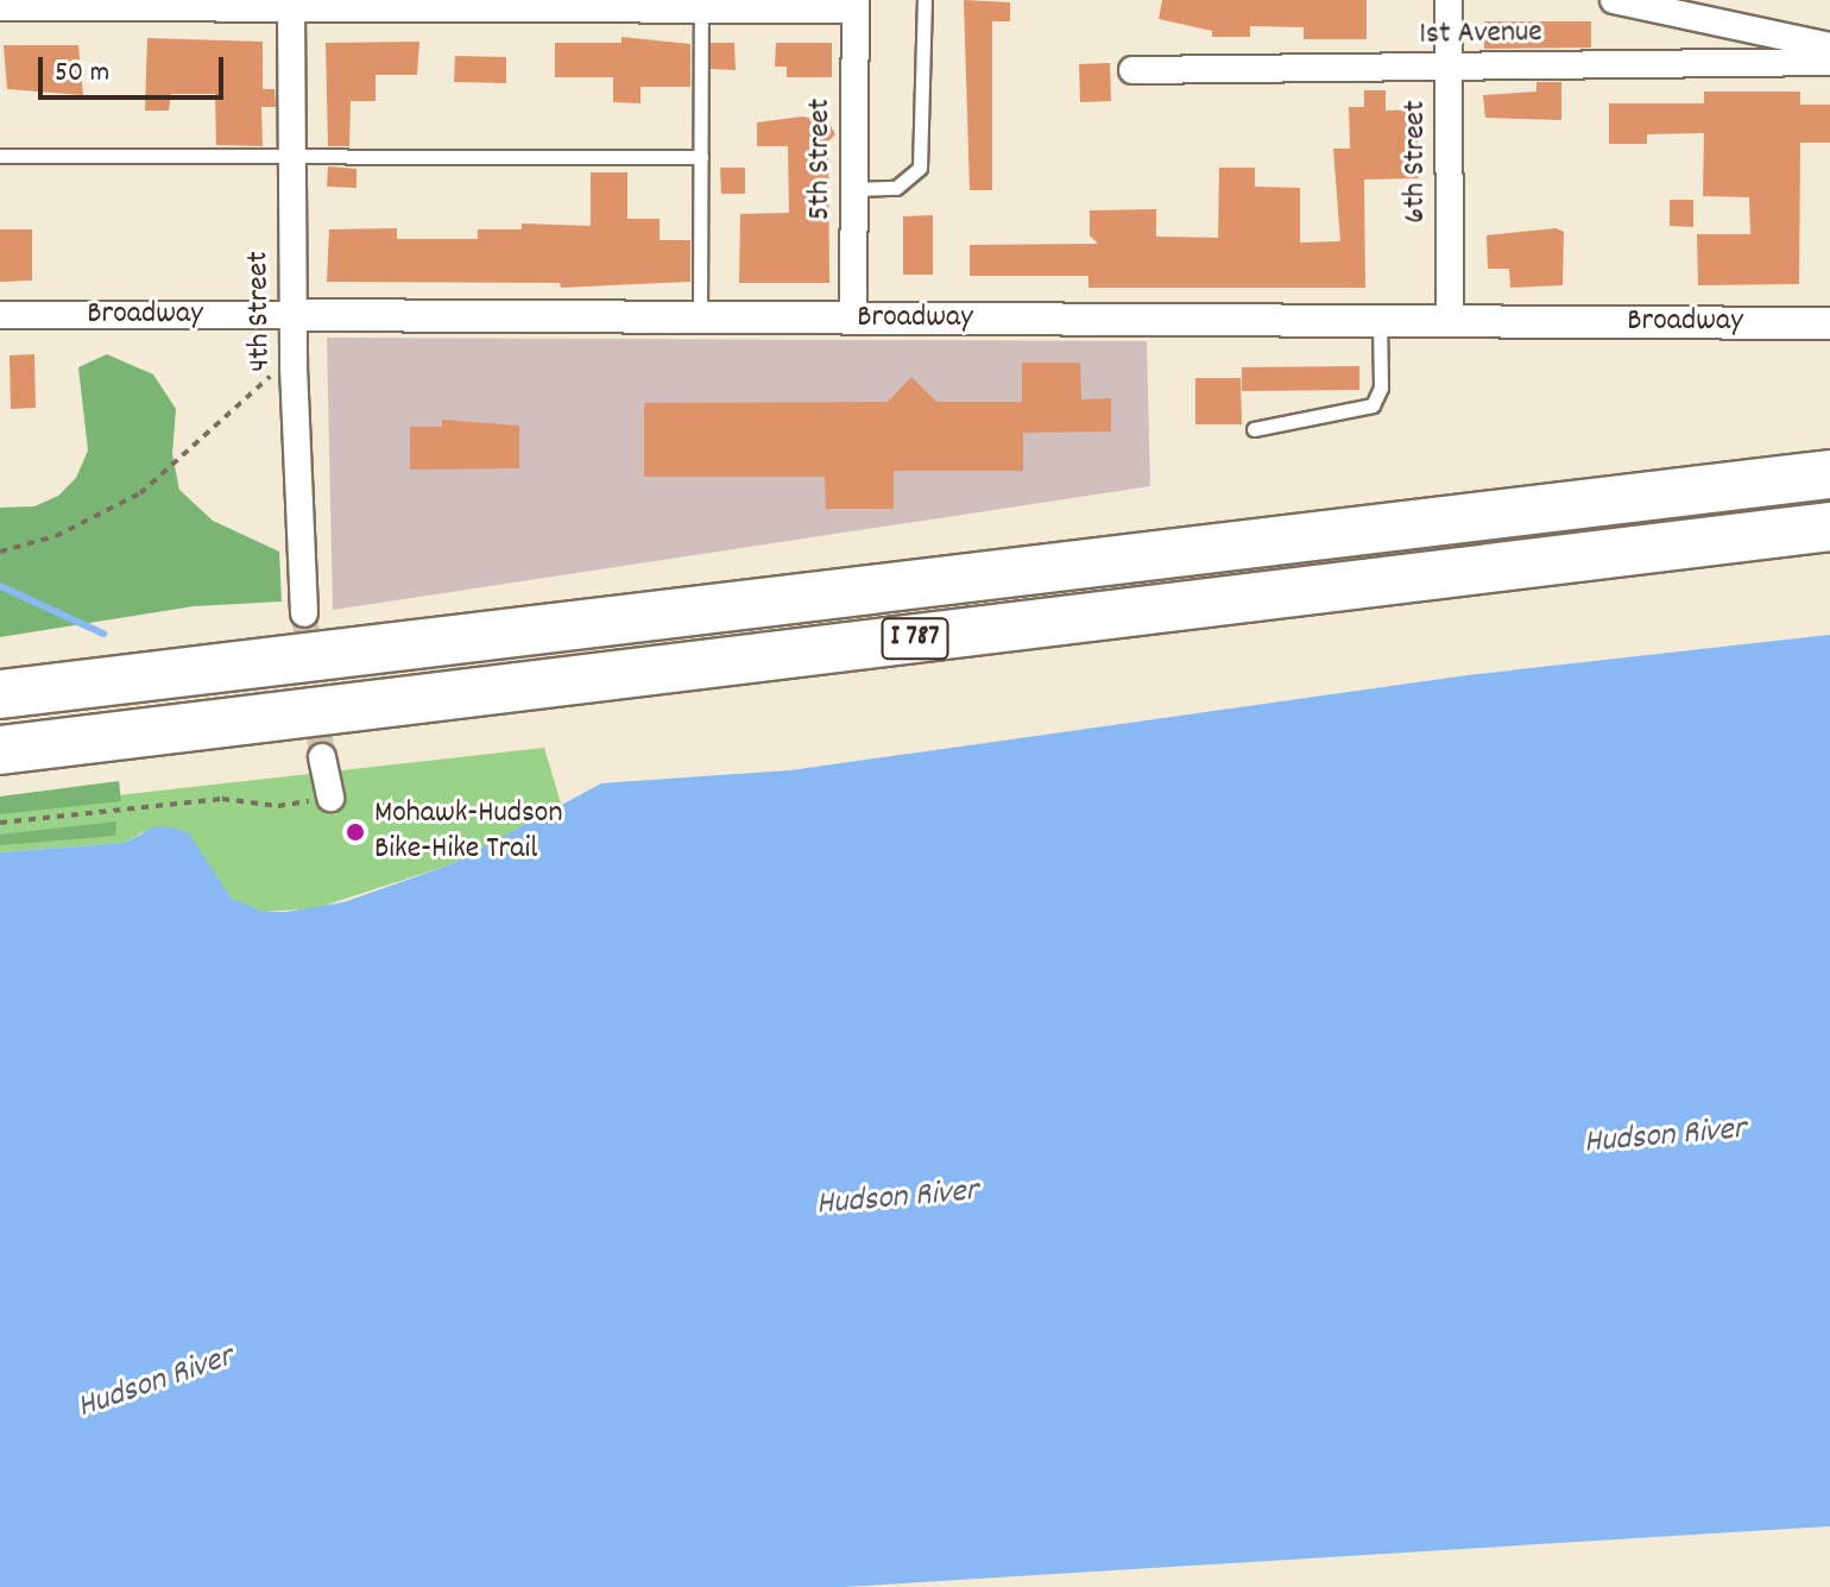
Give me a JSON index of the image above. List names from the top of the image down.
{
  "streets": {
    "highway": ["I 787"],
    "street": [
      "1st Avenue",
      "5th Street",
      "6th Street",
      "4th Street",
      "Broadway"
    ]
  },
  "crossings": [
    ["1st Avenue", "6th Street"],
    ["5th Street", "Broadway"],
    ["6th Street", "Broadway"],
    ["4th Street", "Broadway"]
  ],
  "water": ["Hudson River"],
  "places": ["Mohawk-Hudson Bike-Hike Trail"],
  "scale_bar": "50 m"
}
